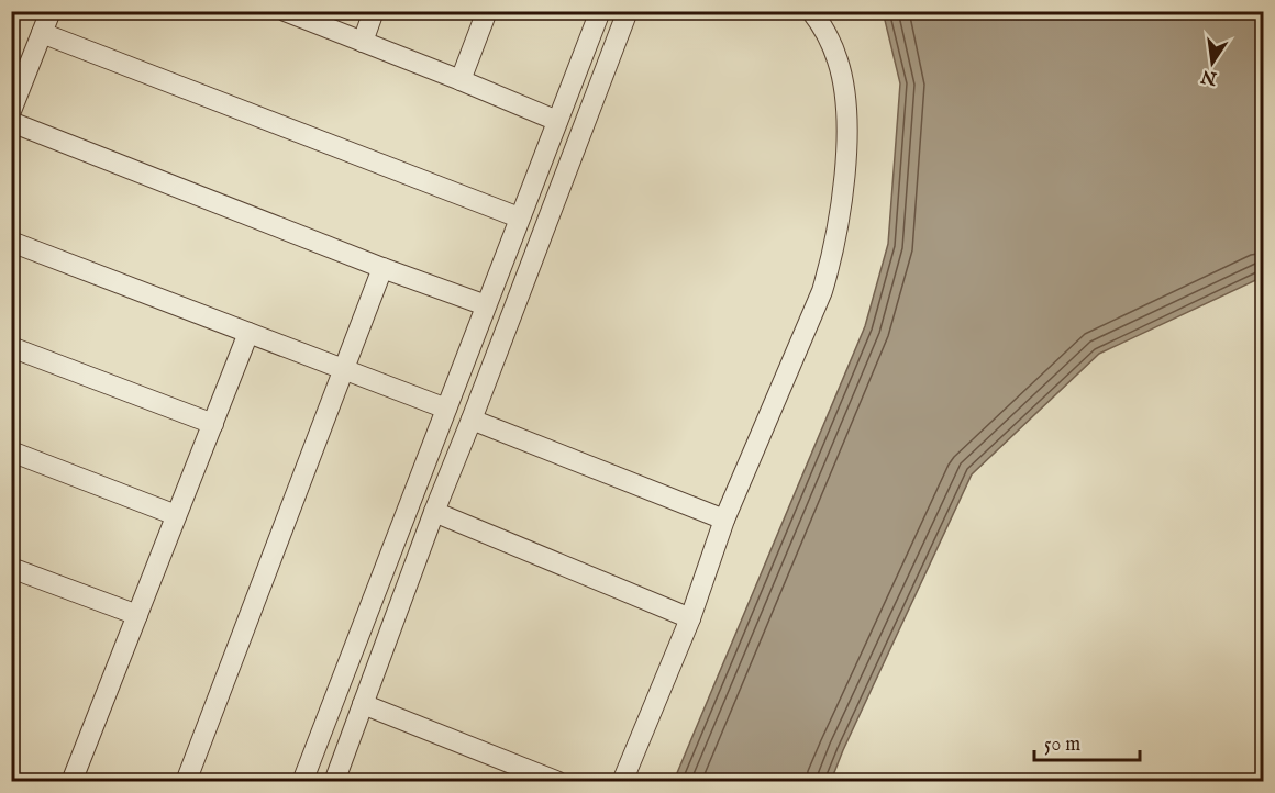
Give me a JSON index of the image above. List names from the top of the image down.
{
  "scale_bar": "50 m",
  "north": "bottom"
}
